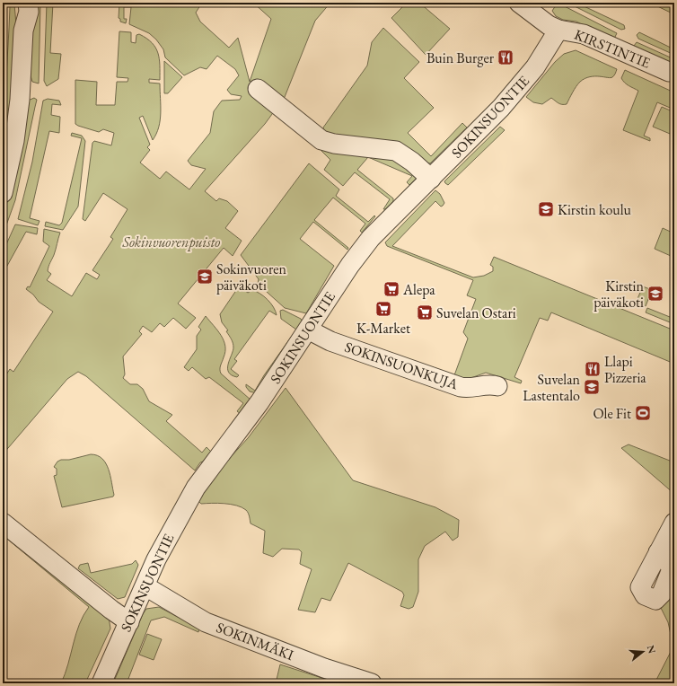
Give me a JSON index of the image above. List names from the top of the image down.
{
  "streets": {
    "street": [
      "KIRSTINTIE",
      "SOKINSUONTIE",
      "SOKINSUONKUJA",
      "SOKINMÄKI"
    ]
  },
  "crossings": [
    ["KIRSTINTIE", "SOKINSUONTIE"],
    ["SOKINSUONTIE", "SOKINSUONKUJA"],
    ["SOKINSUONTIE", "SOKINMÄKI"]
  ],
  "parks": ["Sokinvuorenpuisto"],
  "places": {
    "restaurant": ["Buin Burger", "Llapi Pizzeria"],
    "school or university": [
      "Kirstin koulu",
      "Sokinvuoren päiväkoti",
      "Kirstin päiväkoti",
      "Suvelan Lastentalo"
    ],
    "supermarket": ["Alepa", "K-Market", "Suvelan Ostari"],
    "sports": ["Ole Fit"]
  },
  "north": "right"
}
